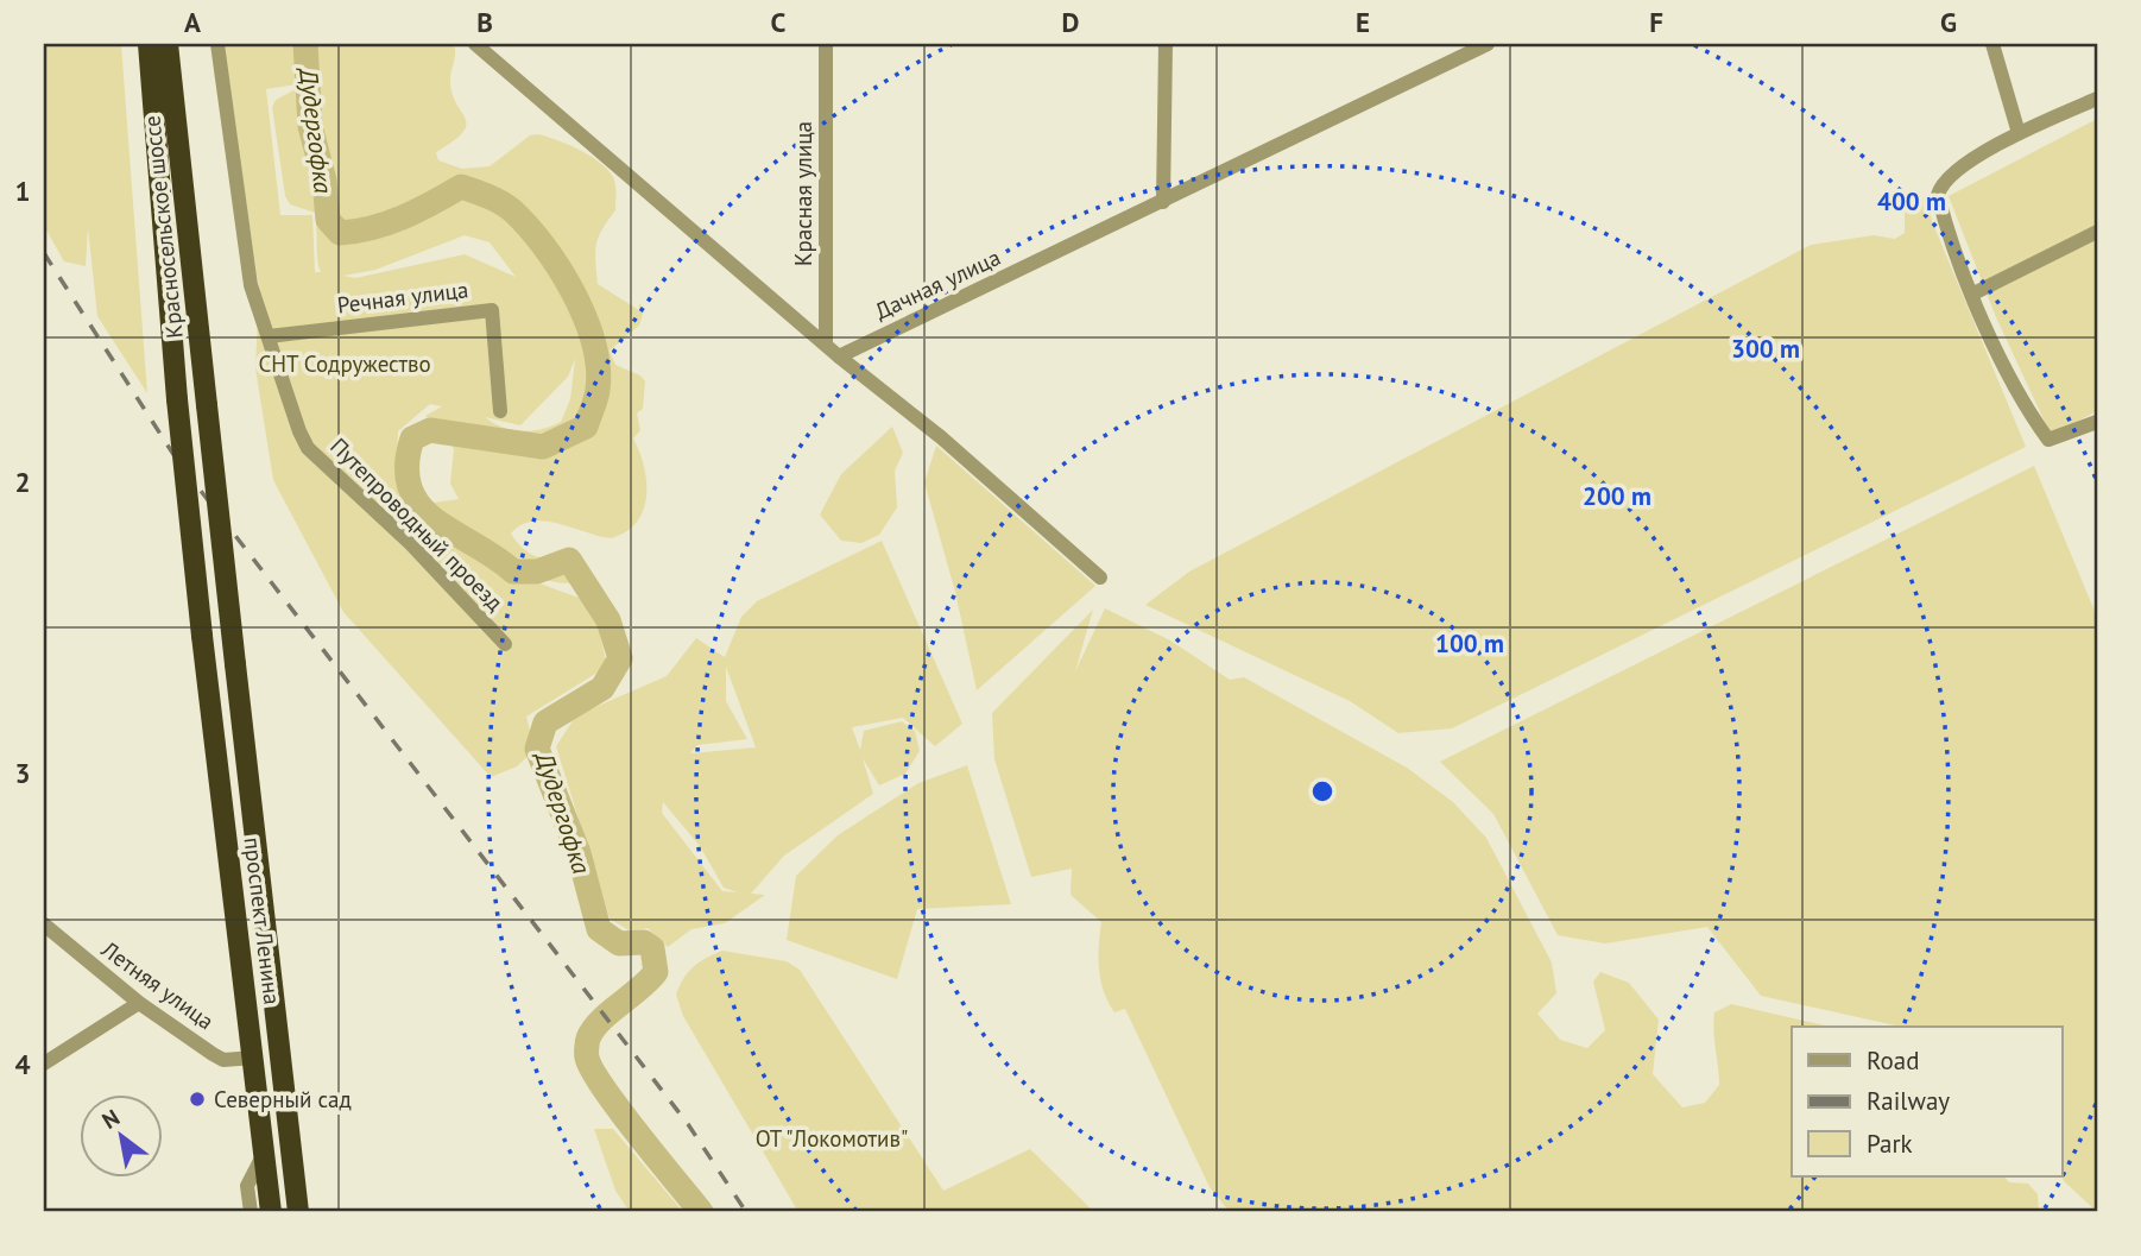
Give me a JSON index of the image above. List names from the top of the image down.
{
  "streets": {
    "highway": ["Красносельское шоссе", "проспект Ленина"],
    "street": [
      "Красная улица",
      "Дачная улица",
      "Речная улица",
      "Путепроводный проезд",
      "Летняя улица"
    ]
  },
  "crossings": [
    ["Красносельское шоссе", "проспект Ленина"],
    ["Речная улица", "Путепроводный проезд"],
    ["проспект Ленина", "Летняя улица"]
  ],
  "water": ["Дудергофка"],
  "parks": ["СНТ Содружество", "ОТ \"Локомотив\""],
  "places": ["Северный сад"],
  "legend": ["Road", "Railway", "Park"],
  "north": "top left",
  "grid": {
    "columns": [
      "A",
      "B",
      "C",
      "D",
      "E",
      "F",
      "G"
    ],
    "rows": [
      "1",
      "2",
      "3",
      "4"
    ]
  },
  "rings": [
    "400 m",
    "300 m",
    "200 m",
    "100 m"
  ]
}
